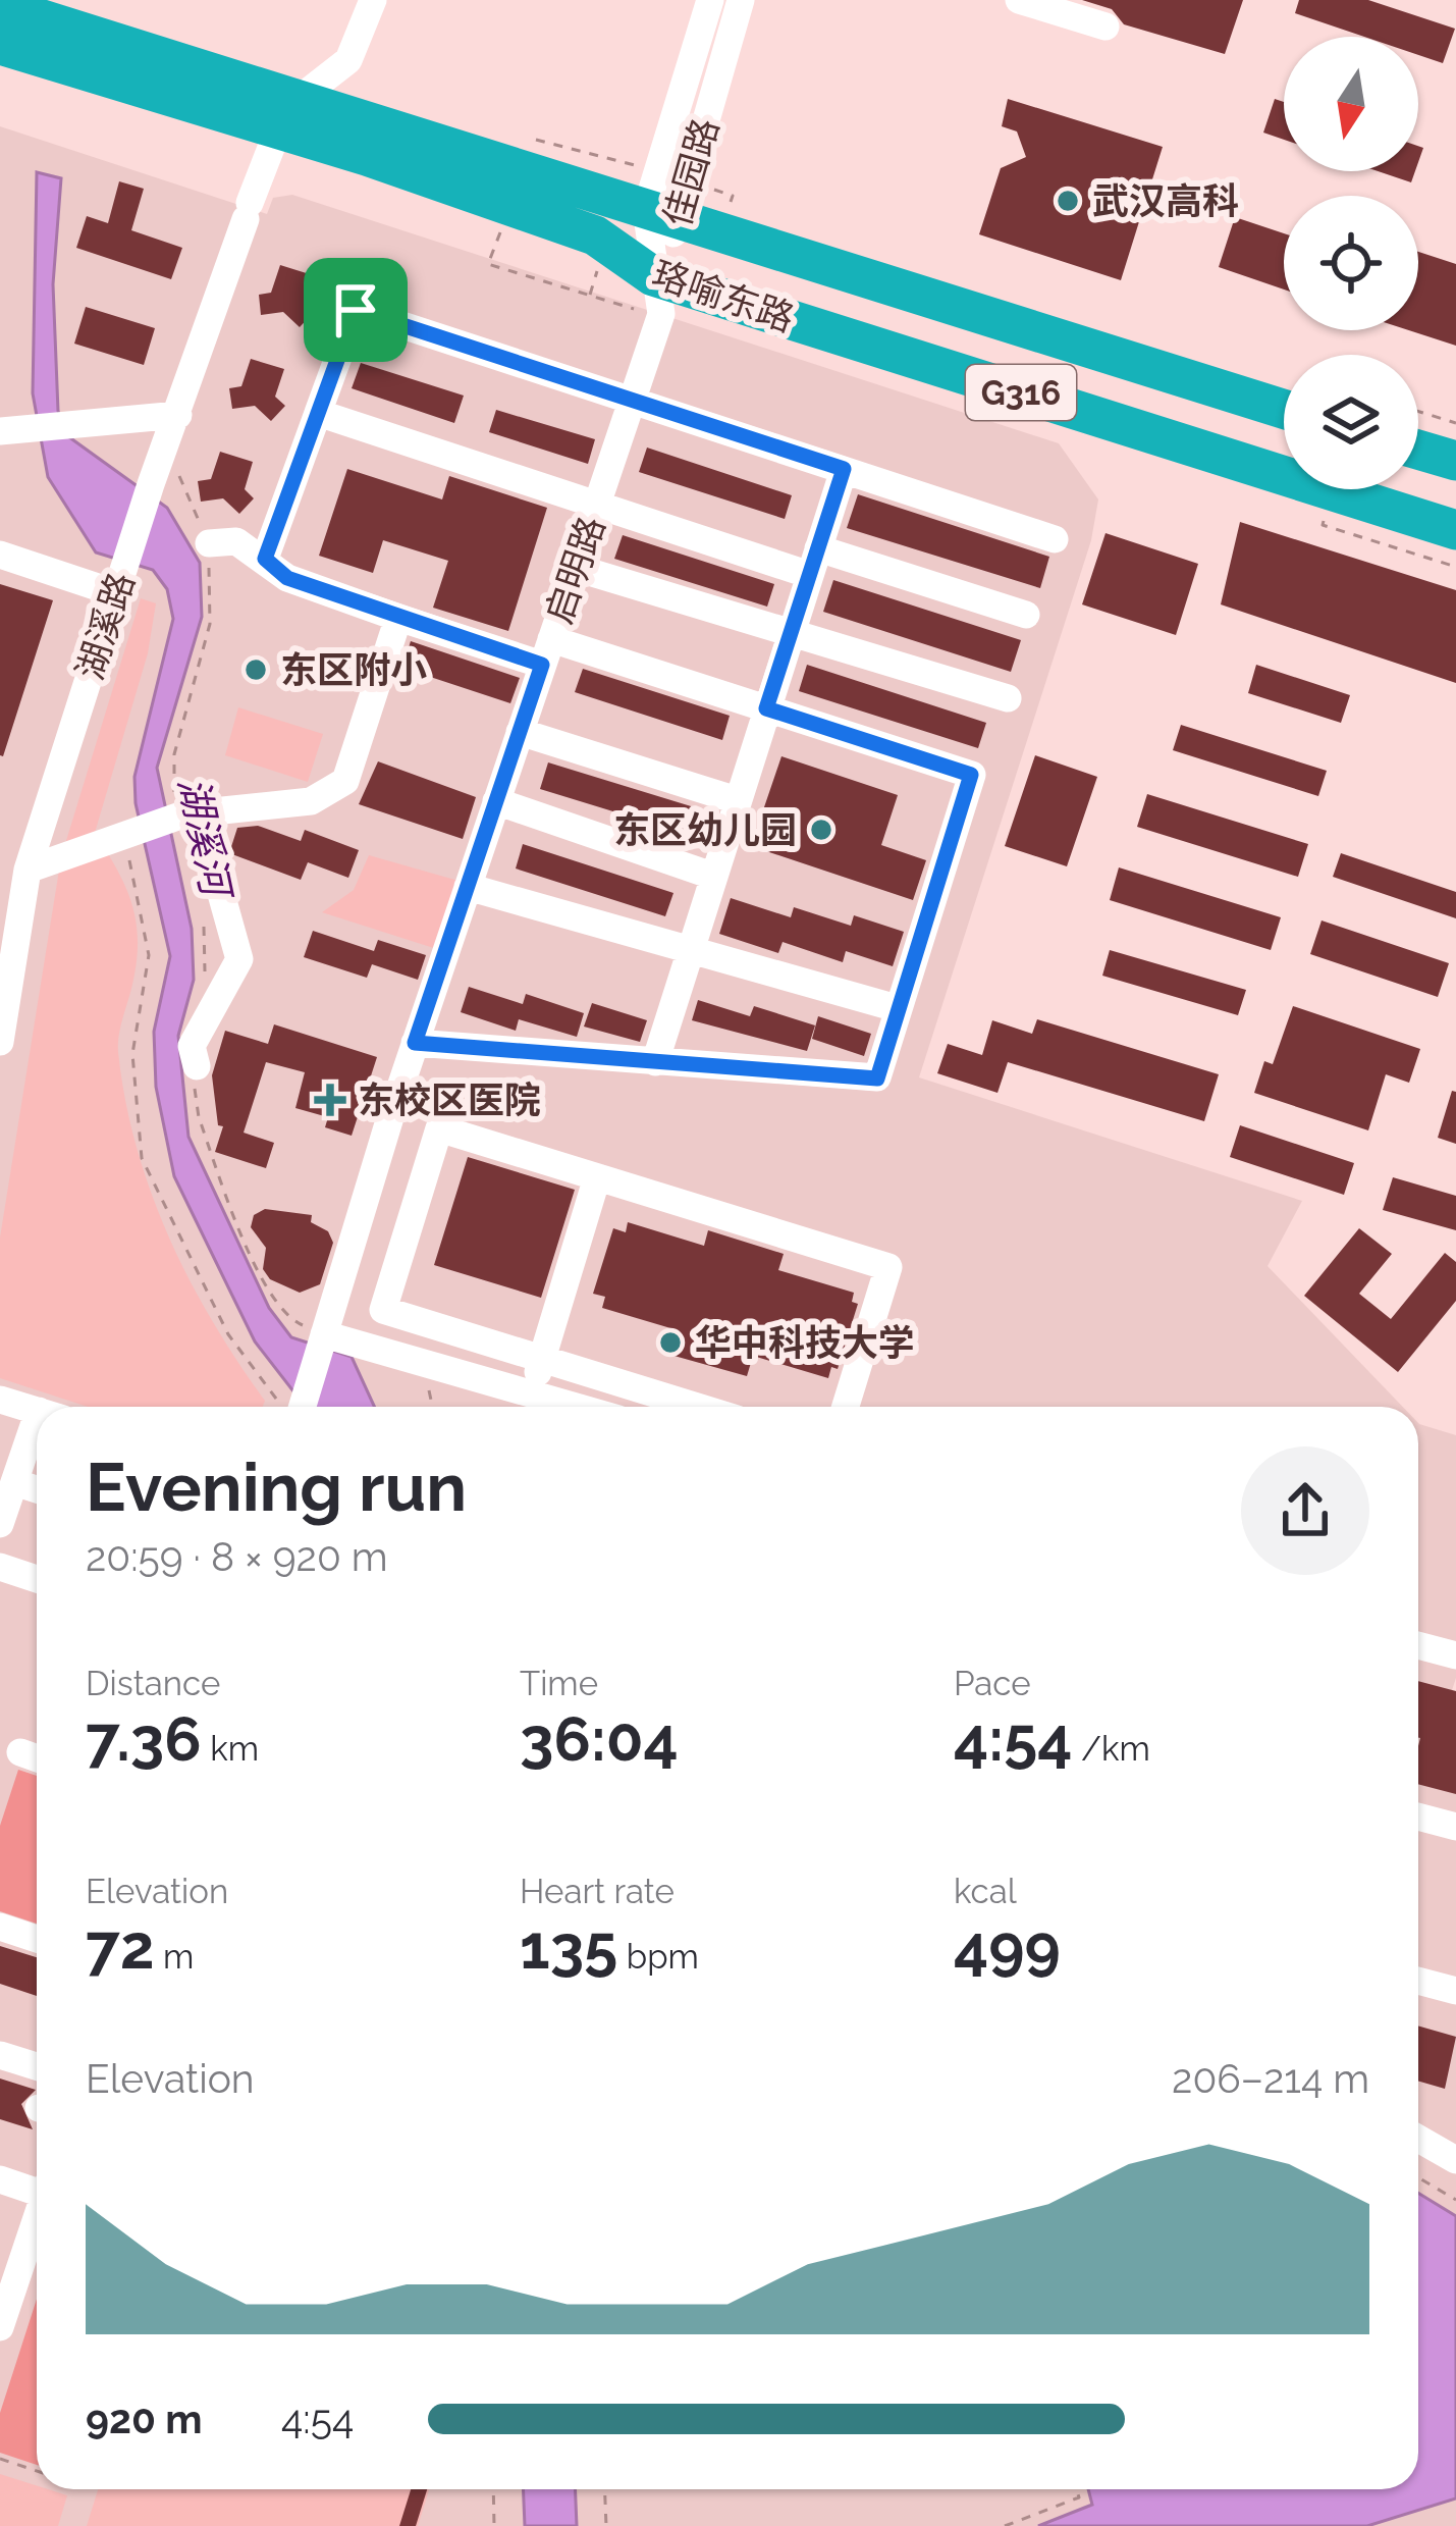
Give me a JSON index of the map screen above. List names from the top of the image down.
{
  "streets": {
    "highway": ["珞喻东路", "G316"],
    "street": ["佳园路", "启明路", "湖溪路"]
  },
  "crossings": [
    ["佳园路", "珞喻东路"],
    ["佳园路", "启明路"],
    ["珞喻东路", "启明路"],
    ["珞喻东路", "湖溪路"]
  ],
  "water": ["湖溪河"],
  "places": {
    "other": [
      "武汉高科",
      "东区附小",
      "东区幼儿园",
      "华中科技大学"
    ],
    "health": ["东校区医院"]
  },
  "north": "bottom",
  "page": {
    "heading": ["Evening run", "20:59 · 8 × 920 m"],
    "stats": [
      ["Distance", "7.36 km"],
      ["Time", "36:04"],
      ["Pace", "4:54 /km"],
      ["Elevation", "72 m"],
      ["Heart rate", "135 bpm"],
      ["kcal", "499"]
    ],
    "chart": ["Elevation", "206–214 m"],
    "list": [
      {
        "name": "920 m",
        "note": "4:54"
      }
    ]
  }
}
